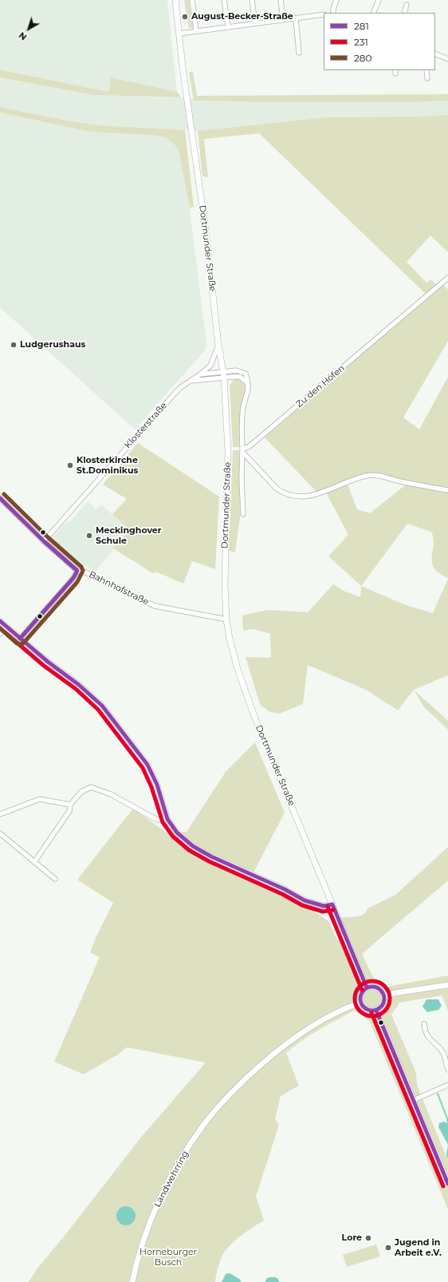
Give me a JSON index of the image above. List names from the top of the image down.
{
  "streets": {
    "main road": ["Dortmunder Straße", "Landwehrring"],
    "street": ["Zu den Höfen", "Klosterstraße", "Bahnhofstraße"]
  },
  "crossings": [
    ["Dortmunder Straße", "Klosterstraße"],
    ["Dortmunder Straße", "Bahnhofstraße"],
    ["Dortmunder Straße", "Landwehrring"],
    ["Klosterstraße", "Bahnhofstraße"]
  ],
  "parks": ["Horneburger Busch"],
  "places": [
    "August-Becker-Straße",
    "Ludgerushaus",
    "Klosterkirche St.Dominikus",
    "Meckinghover Schule",
    "Lore",
    "Jugend in Arbeit e.V."
  ],
  "lines": ["transit line 280", "transit line 281", "transit line 231"],
  "legend": ["281", "231", "280"],
  "north": "bottom left"
}
